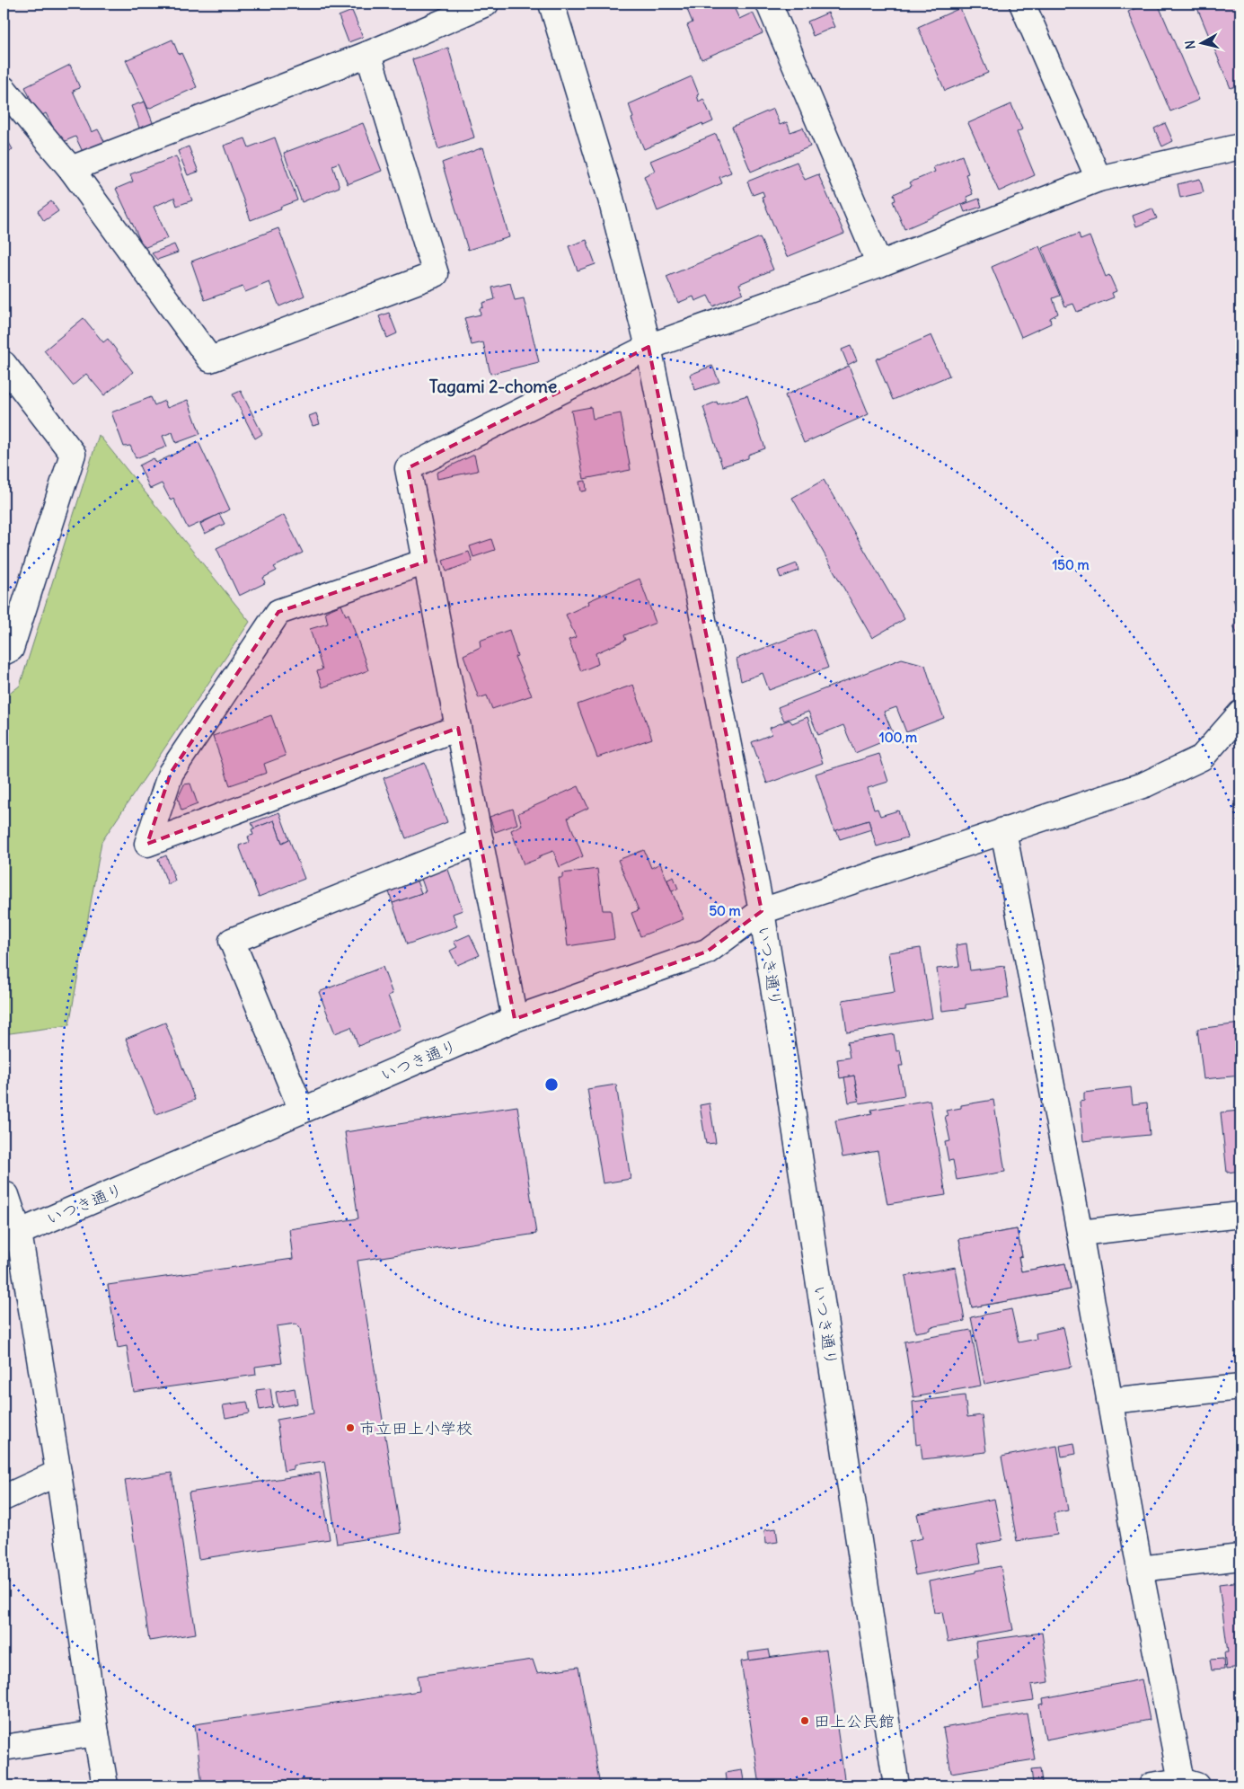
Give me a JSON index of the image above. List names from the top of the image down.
{
  "streets": {
    "street": ["いつき通り"]
  },
  "districts": ["Tagami 2-chome"],
  "places": ["市立田上小学校", "田上公民館"],
  "north": "left",
  "rings": ["150 m", "100 m", "50 m"]
}
